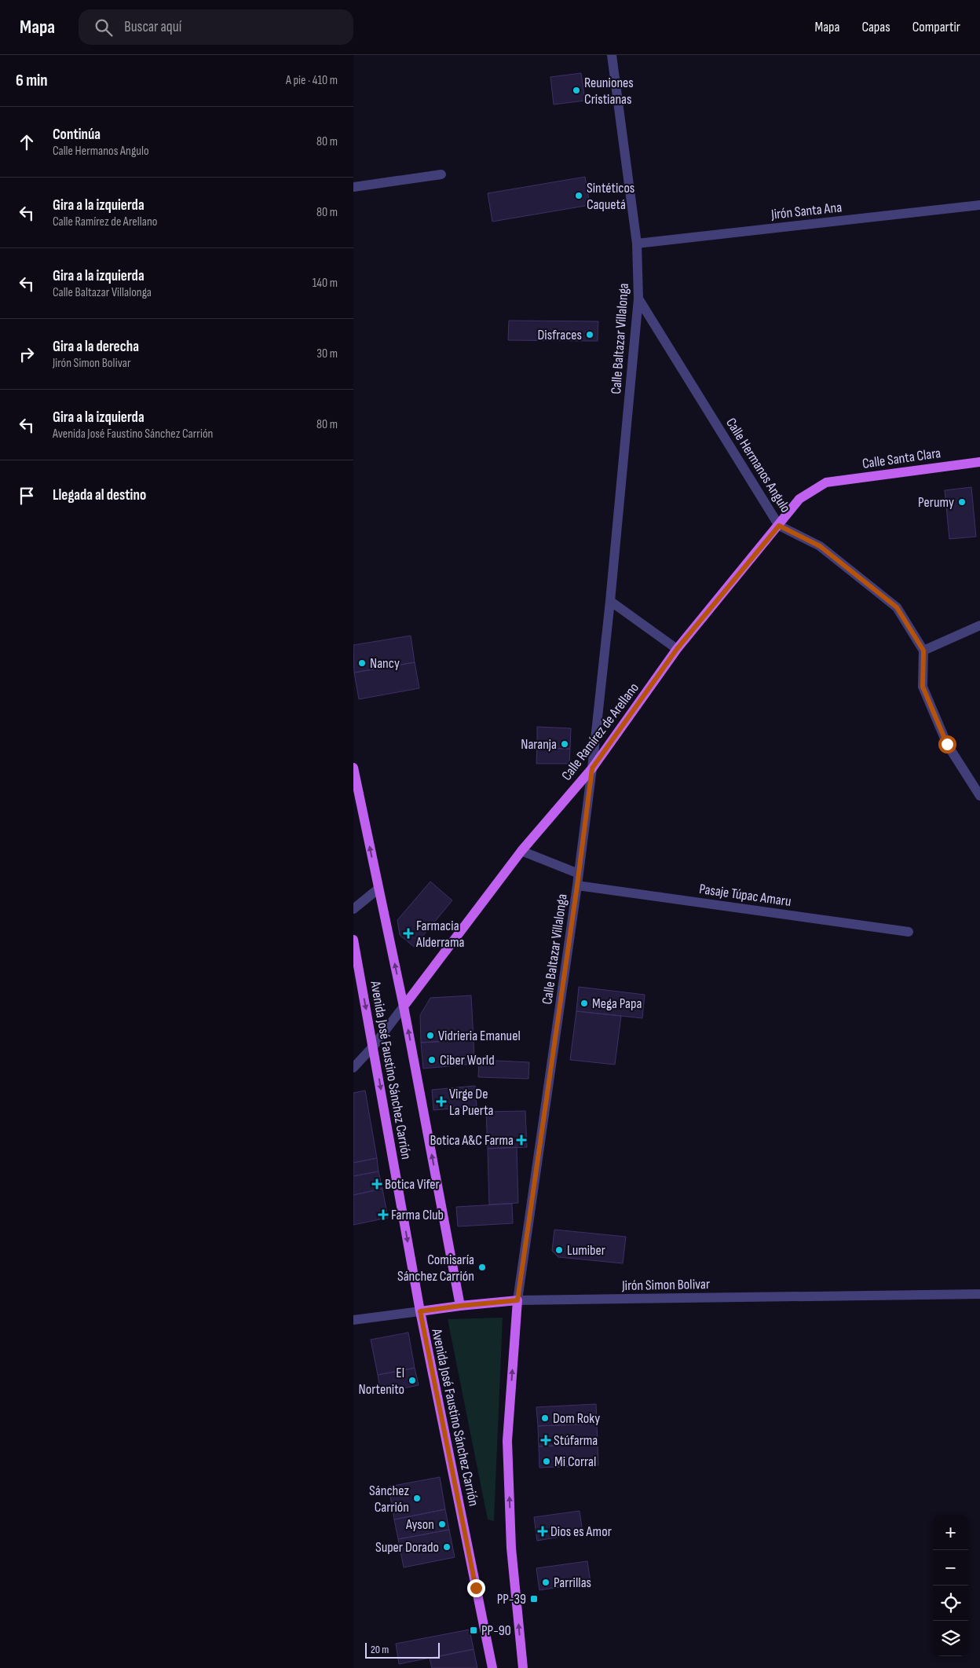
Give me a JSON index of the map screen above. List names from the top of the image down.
{
  "streets": {
    "main road": [
      "Calle Santa Clara",
      "Calle Ramírez de Arellano",
      "Avenida José Faustino Sánchez Carrión",
      "Jirón Simon Bolivar"
    ],
    "street": [
      "Jirón Santa Ana",
      "Calle Baltazar Villalonga",
      "Calle Hermanos Angulo",
      "Pasaje Túpac Amaru"
    ]
  },
  "crossings": [
    ["Jirón Santa Ana", "Calle Baltazar Villalonga"],
    ["Calle Baltazar Villalonga", "Calle Hermanos Angulo"],
    ["Calle Baltazar Villalonga", "Calle Ramírez de Arellano"],
    ["Calle Baltazar Villalonga", "Pasaje Túpac Amaru"],
    ["Calle Baltazar Villalonga", "Jirón Simon Bolivar"],
    ["Calle Santa Clara", "Calle Ramírez de Arellano"],
    ["Calle Hermanos Angulo", "Calle Ramírez de Arellano"],
    ["Calle Ramírez de Arellano", "Avenida José Faustino Sánchez Carrión"],
    ["Avenida José Faustino Sánchez Carrión", "Jirón Simon Bolivar"]
  ],
  "places": {
    "other": [
      "Reuniones Cristianas",
      "Sintéticos Caquetá",
      "Disfraces",
      "Perumy",
      "Nancy",
      "Naranja",
      "Mega Papa",
      "Vidrieria Emanuel",
      "Ciber World",
      "Lumiber",
      "Comisaría Sánchez Carrión",
      "El Nortenito",
      "Dom Roky",
      "Mi Corral",
      "Sánchez Carrión",
      "Ayson",
      "Super Dorado",
      "Parrillas"
    ],
    "health": [
      "Farmacia Alderrama",
      "Virge De La Puerta",
      "Botica A&C Farma",
      "Botica Vifer",
      "Farma Club",
      "Stúfarma",
      "Dios es Amor"
    ],
    "transit": ["PP-39", "PP-90"]
  },
  "scale_bar": "20 m",
  "page": {
    "header": "Mapa",
    "search": "Buscar aquí",
    "nav": ["Mapa", "Capas", "Compartir"],
    "heading": ["6 min", "A pie · 410 m"],
    "list": [
      ["Continúa", "Calle Hermanos Angulo", "80 m"],
      ["Gira a la izquierda", "Calle Ramírez de Arellano", "80 m"],
      ["Gira a la izquierda", "Calle Baltazar Villalonga", "140 m"],
      ["Gira a la derecha", "Jirón Simon Bolivar", "30 m"],
      ["Gira a la izquierda", "Avenida José Faustino Sánchez Carrión", "80 m"],
      "Llegada al destino"
    ],
    "map_buttons": ["+", "−"],
    "scale": "20 m"
  }
}
